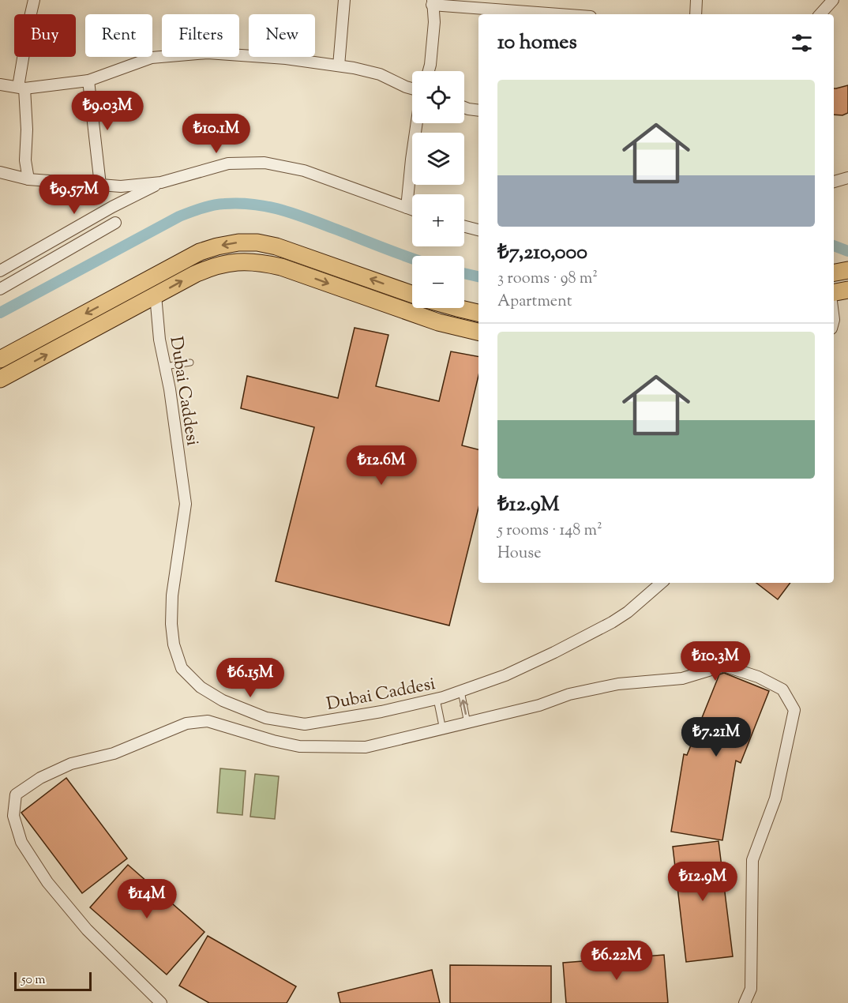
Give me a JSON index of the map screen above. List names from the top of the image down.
{
  "streets": {
    "street": ["Dubai Caddesi"]
  },
  "scale_bar": "50 m",
  "page": {
    "chip": [
      "Buy",
      "Rent",
      "Filters",
      "New"
    ],
    "heading": "10 homes",
    "map_buttons": ["+", "−"],
    "list": [
      {
        "name": "₺7,210,000",
        "note": "3 rooms · 98 m² · Apartment"
      },
      {
        "name": "₺12.9M",
        "note": "5 rooms · 148 m² · House"
      }
    ],
    "price": [
      "₺9.03M",
      "₺10.1M",
      "₺9.57M",
      "₺12.6M",
      "₺10.3M",
      "₺6.15M",
      "₺7.21M",
      "₺12.9M",
      "₺14M",
      "₺6.22M"
    ],
    "scale": "50 m"
  }
}
